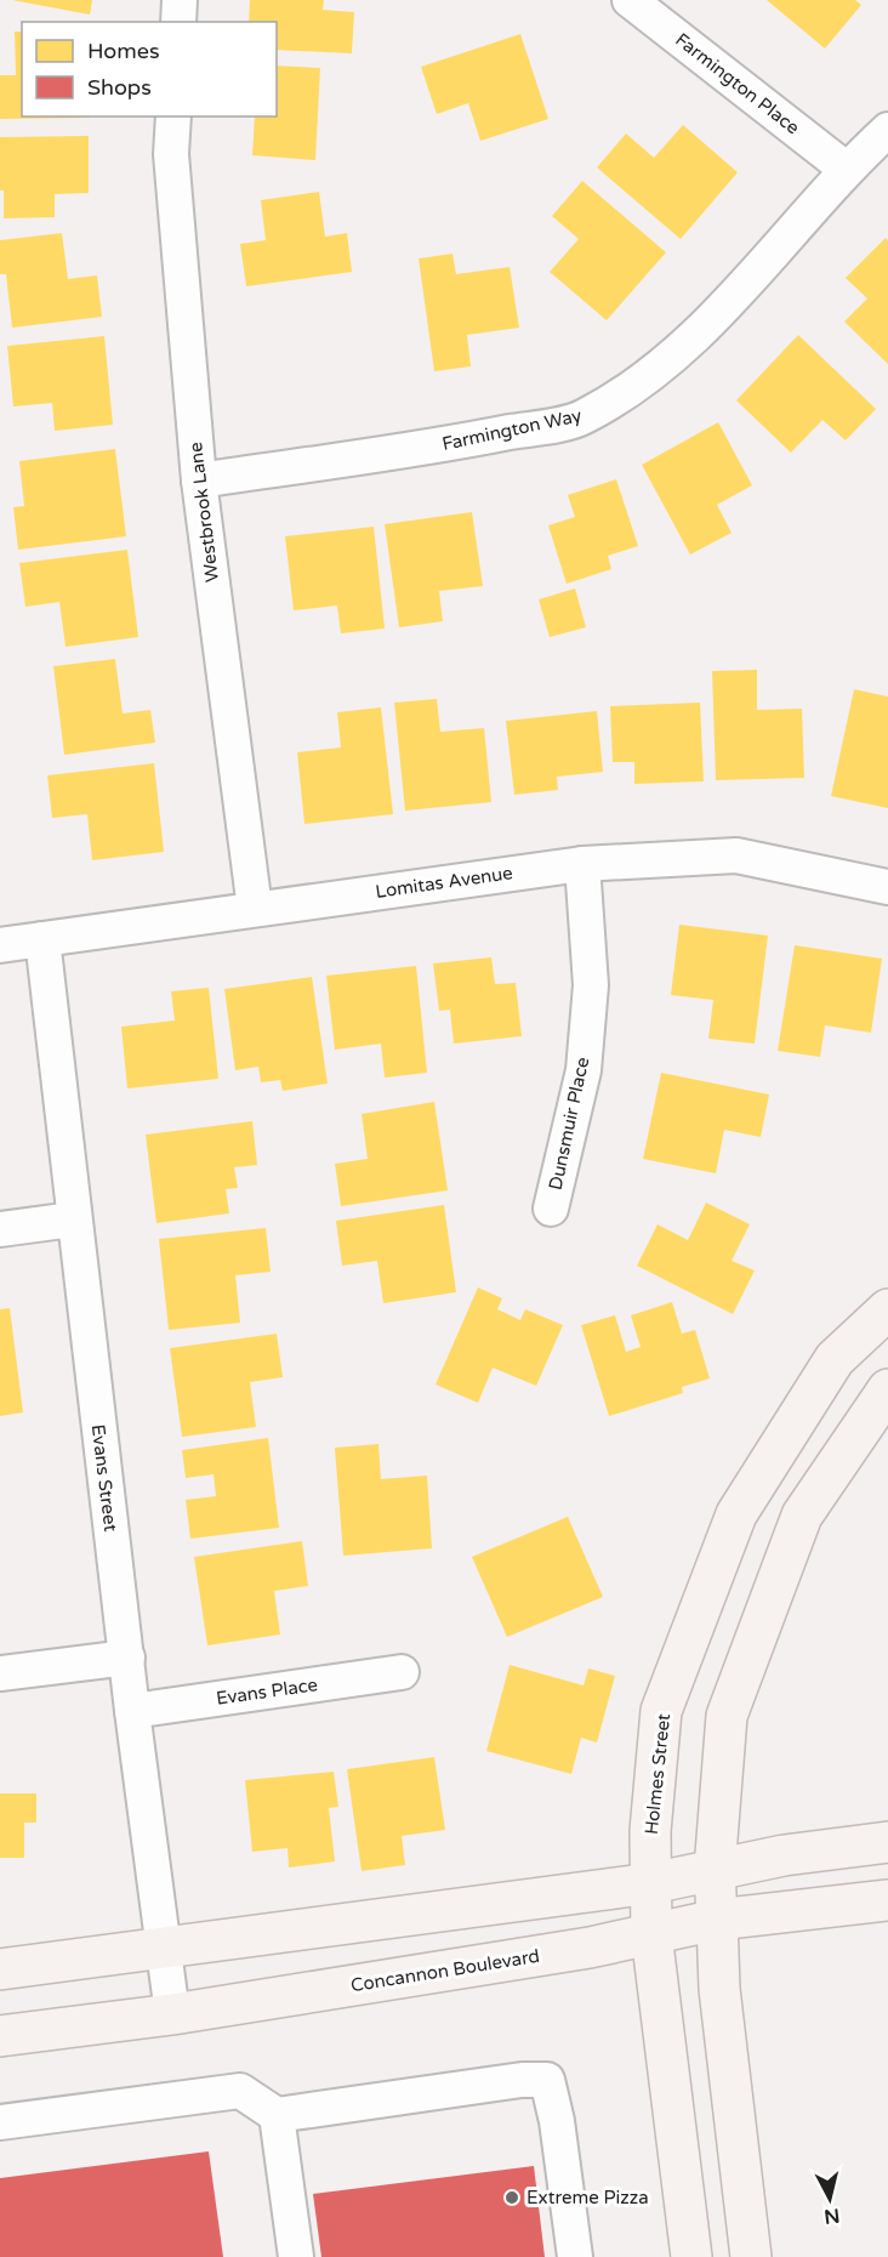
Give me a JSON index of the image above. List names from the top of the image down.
{
  "streets": {
    "main road": ["Holmes Street", "Concannon Boulevard"],
    "street": [
      "Farmington Place",
      "Farmington Way",
      "Westbrook Lane",
      "Lomitas Avenue",
      "Dunsmuir Place",
      "Evans Street",
      "Evans Place"
    ]
  },
  "crossings": [
    ["Farmington Place", "Farmington Way"],
    ["Farmington Way", "Westbrook Lane"],
    ["Westbrook Lane", "Lomitas Avenue"],
    ["Lomitas Avenue", "Dunsmuir Place"],
    ["Lomitas Avenue", "Evans Street"],
    ["Evans Street", "Evans Place"],
    ["Evans Street", "Concannon Boulevard"],
    ["Holmes Street", "Concannon Boulevard"]
  ],
  "places": ["Extreme Pizza"],
  "legend": ["Homes", "Shops"],
  "north": "bottom"
}
